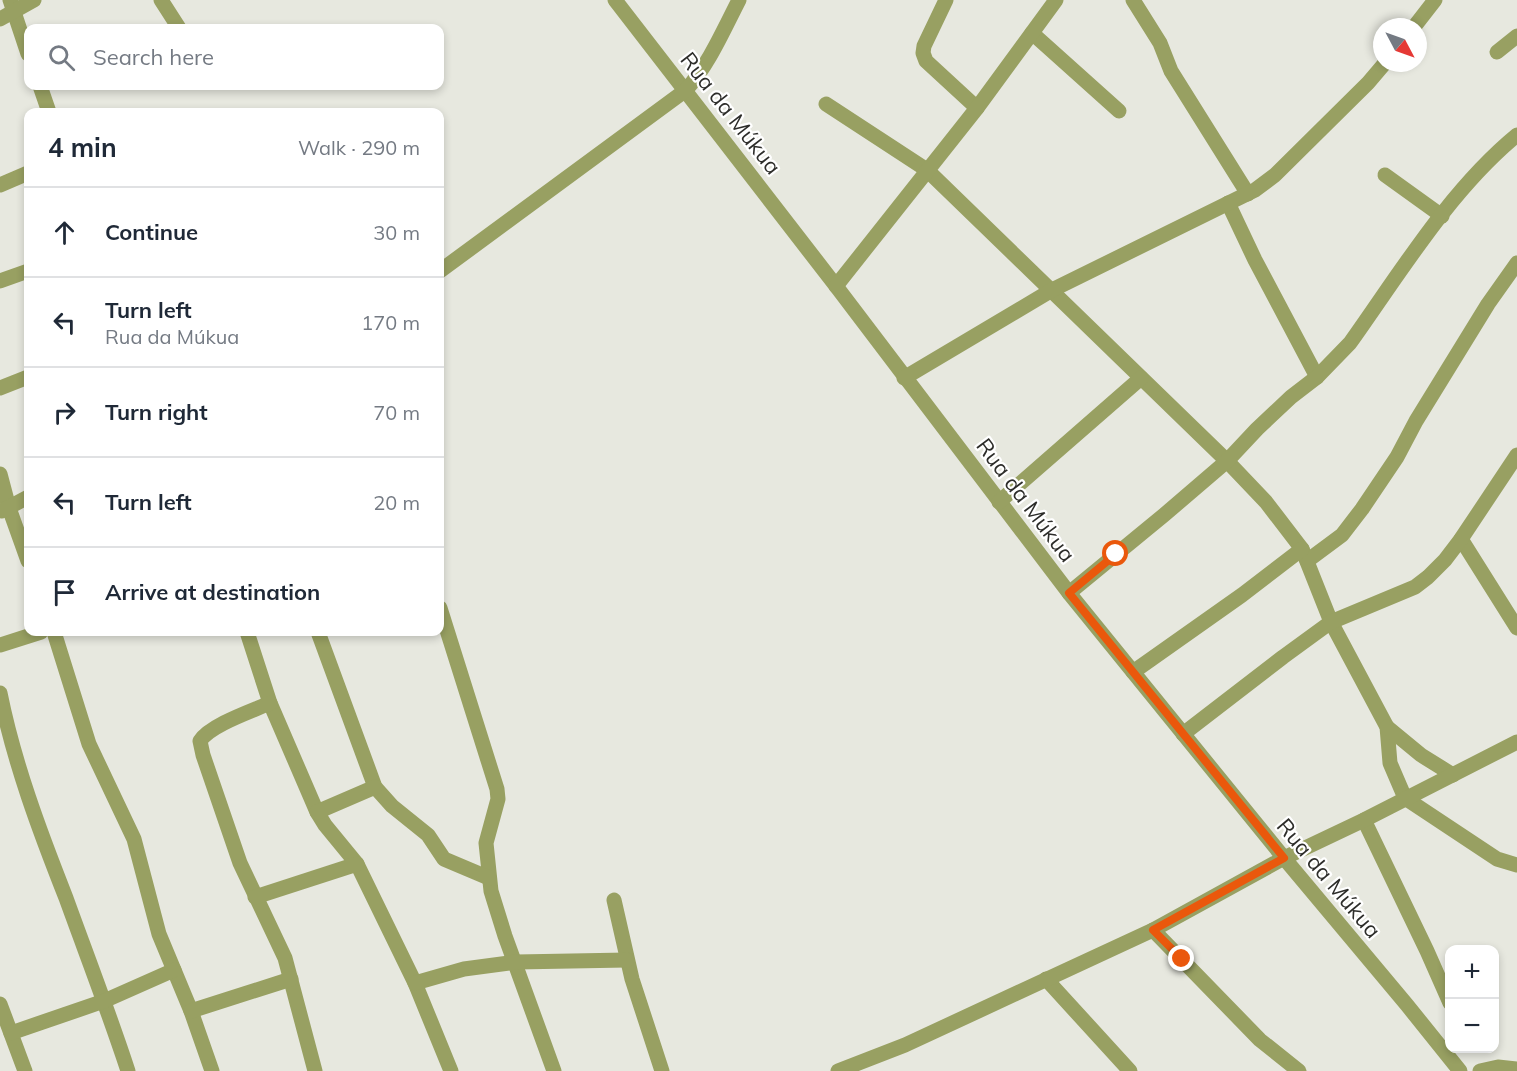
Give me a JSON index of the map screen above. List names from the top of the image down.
{
  "streets": {
    "street": ["Rua da Múkua"]
  },
  "north": "bottom right",
  "page": {
    "search": "Search here",
    "heading": ["4 min", "Walk · 290 m"],
    "list": [
      ["Continue", "30 m"],
      ["Turn left", "Rua da Múkua", "170 m"],
      ["Turn right", "70 m"],
      ["Turn left", "20 m"],
      "Arrive at destination"
    ],
    "map_buttons": ["+", "−"]
  }
}
